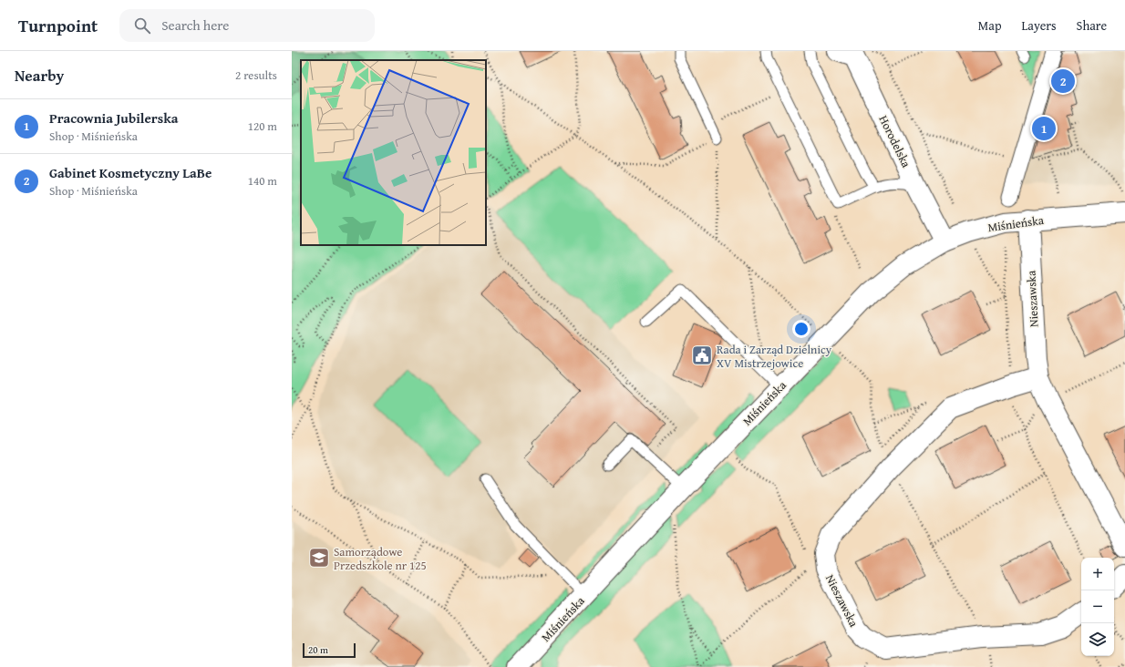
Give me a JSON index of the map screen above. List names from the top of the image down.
{
  "streets": {
    "street": ["Horodelska", "Miśnieńska", "Nieszawska"]
  },
  "crossings": [
    ["Horodelska", "Miśnieńska"],
    ["Miśnieńska", "Nieszawska"]
  ],
  "places": {
    "public building": ["Rada i Zarząd Dzielnicy XV Mistrzejowice"],
    "school or university": ["Samorządowe Przedszkole nr 125"]
  },
  "scale_bar": "20 m",
  "page": {
    "header": "Turnpoint",
    "search": "Search here",
    "nav": ["Map", "Layers", "Share"],
    "heading": ["Nearby", "2 results"],
    "pins": ["2", "1"],
    "list": [
      {
        "mark": "1",
        "name": "Pracownia Jubilerska",
        "note": "Shop · Miśnieńska",
        "value": "120 m"
      },
      {
        "mark": "2",
        "name": "Gabinet Kosmetyczny LaBe",
        "note": "Shop · Miśnieńska",
        "value": "140 m"
      }
    ],
    "map_buttons": ["+", "−"],
    "scale": "20 m"
  }
}
